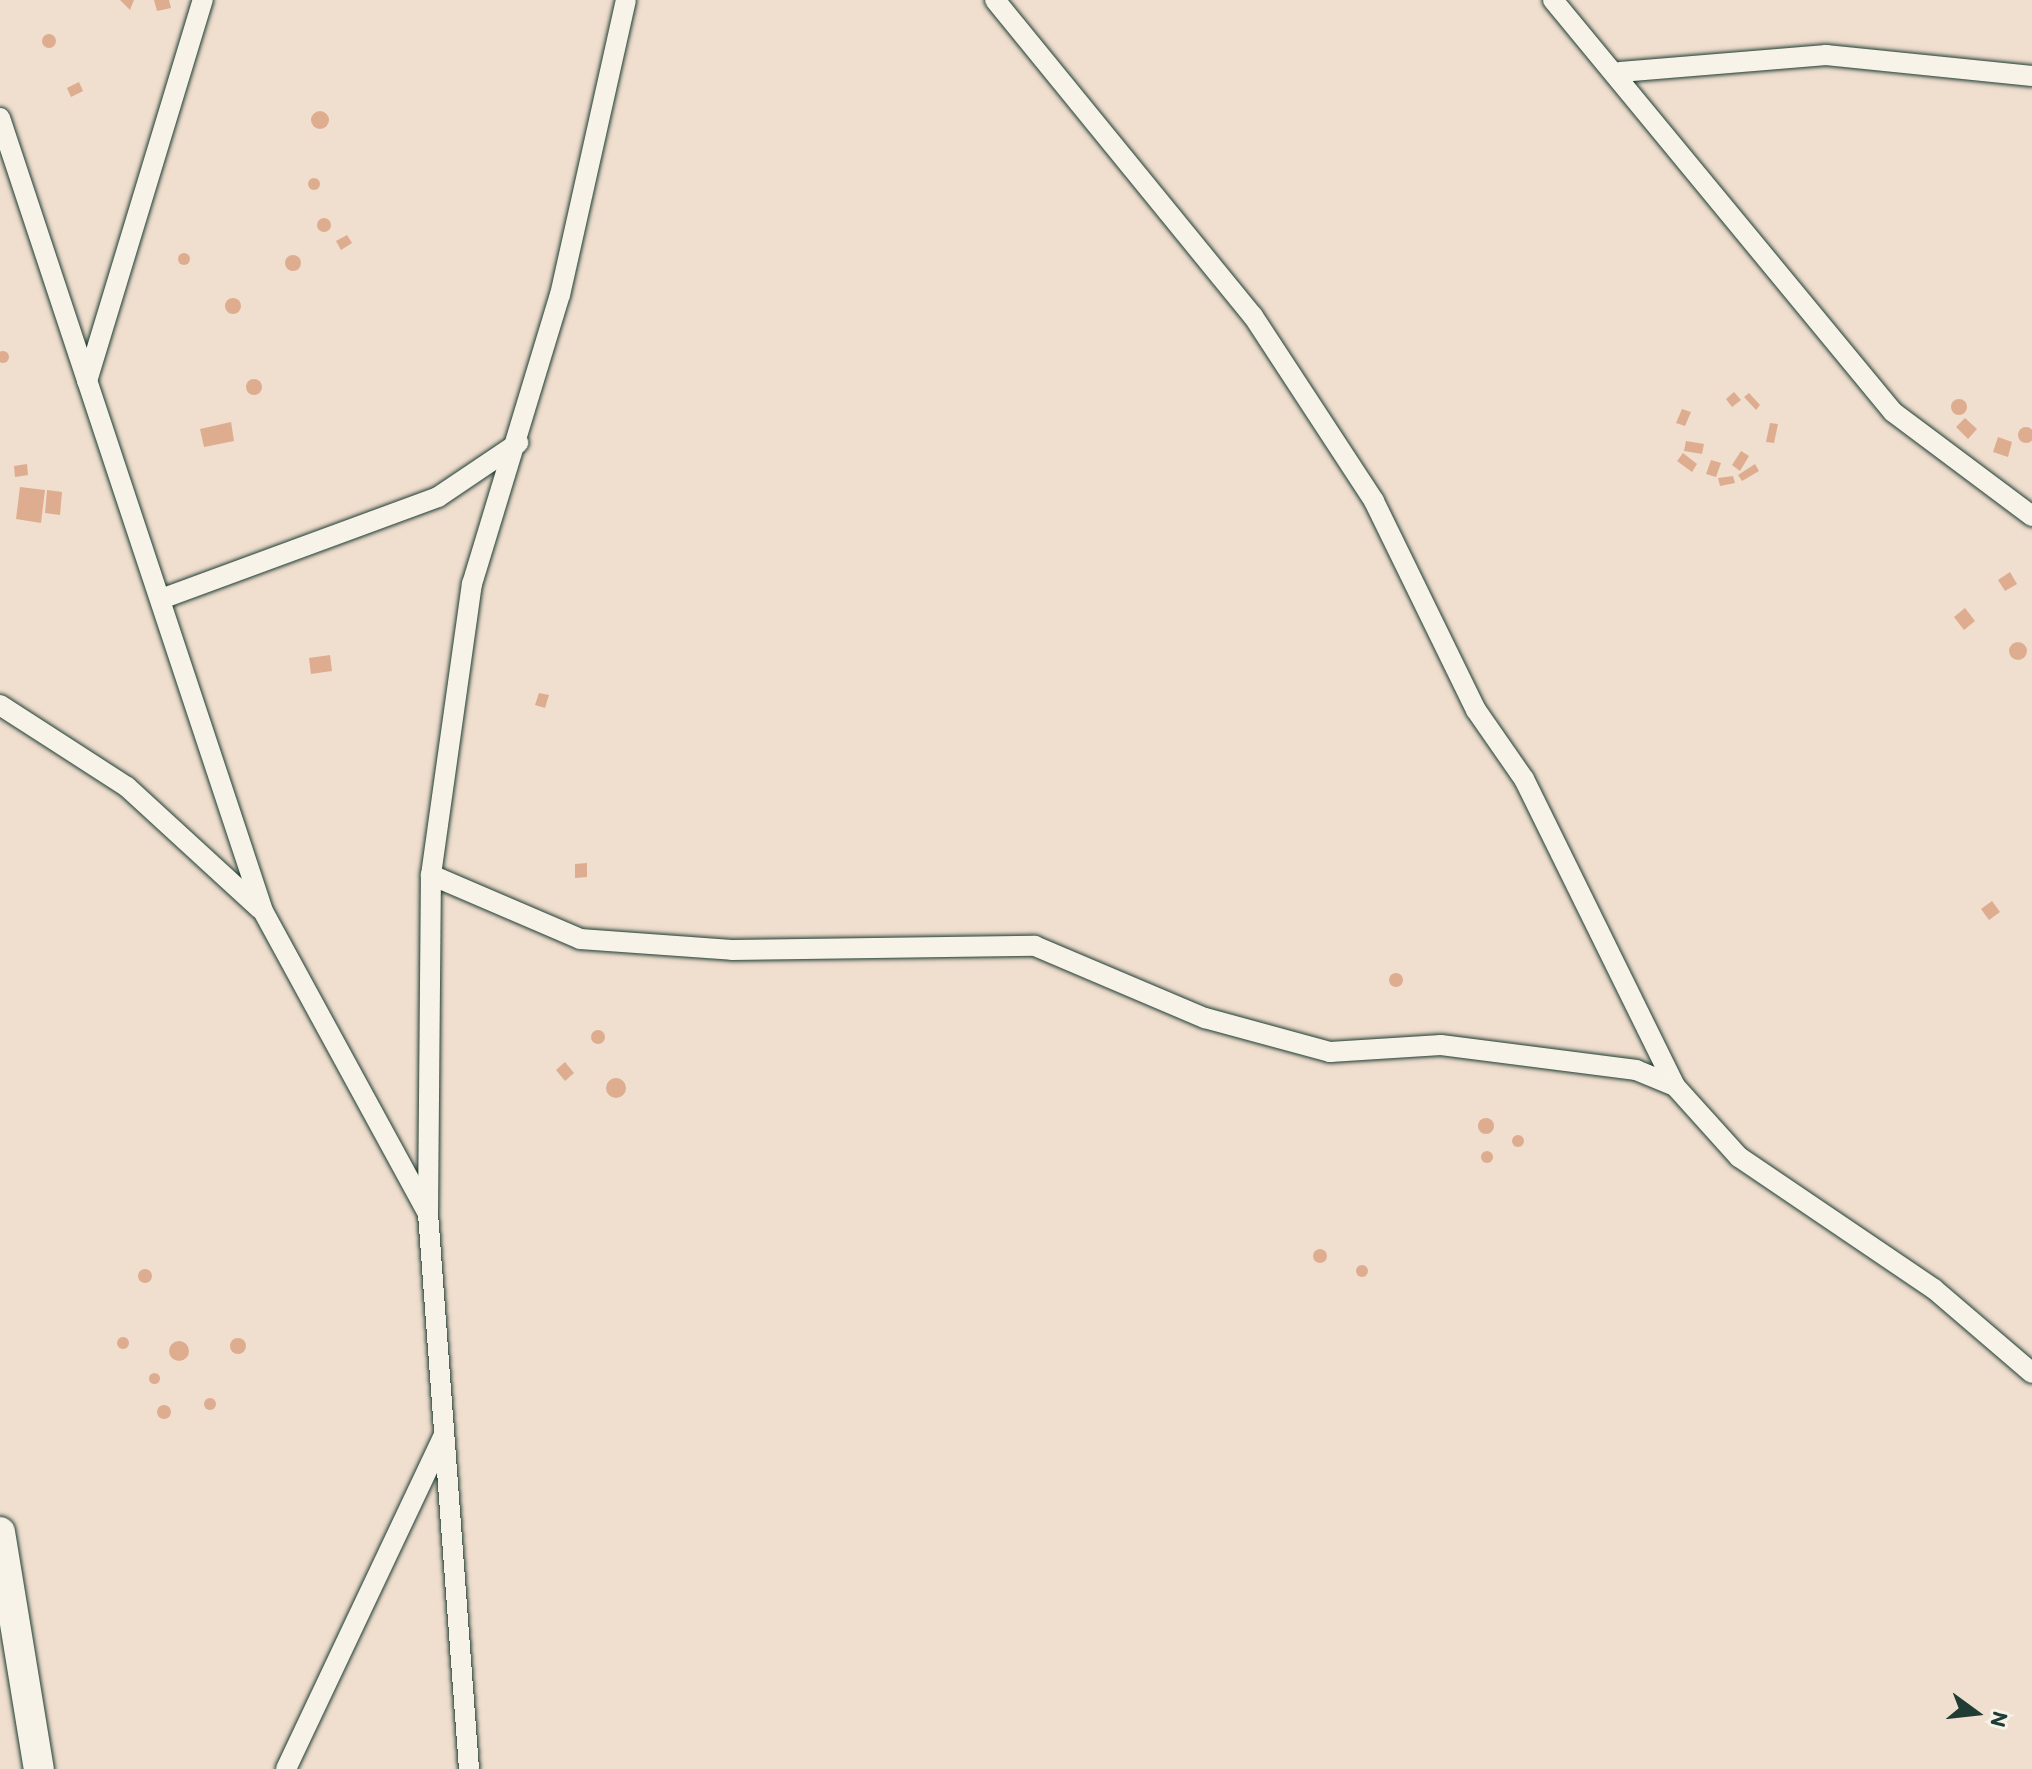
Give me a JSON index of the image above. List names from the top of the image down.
{
  "north": "right"
}
